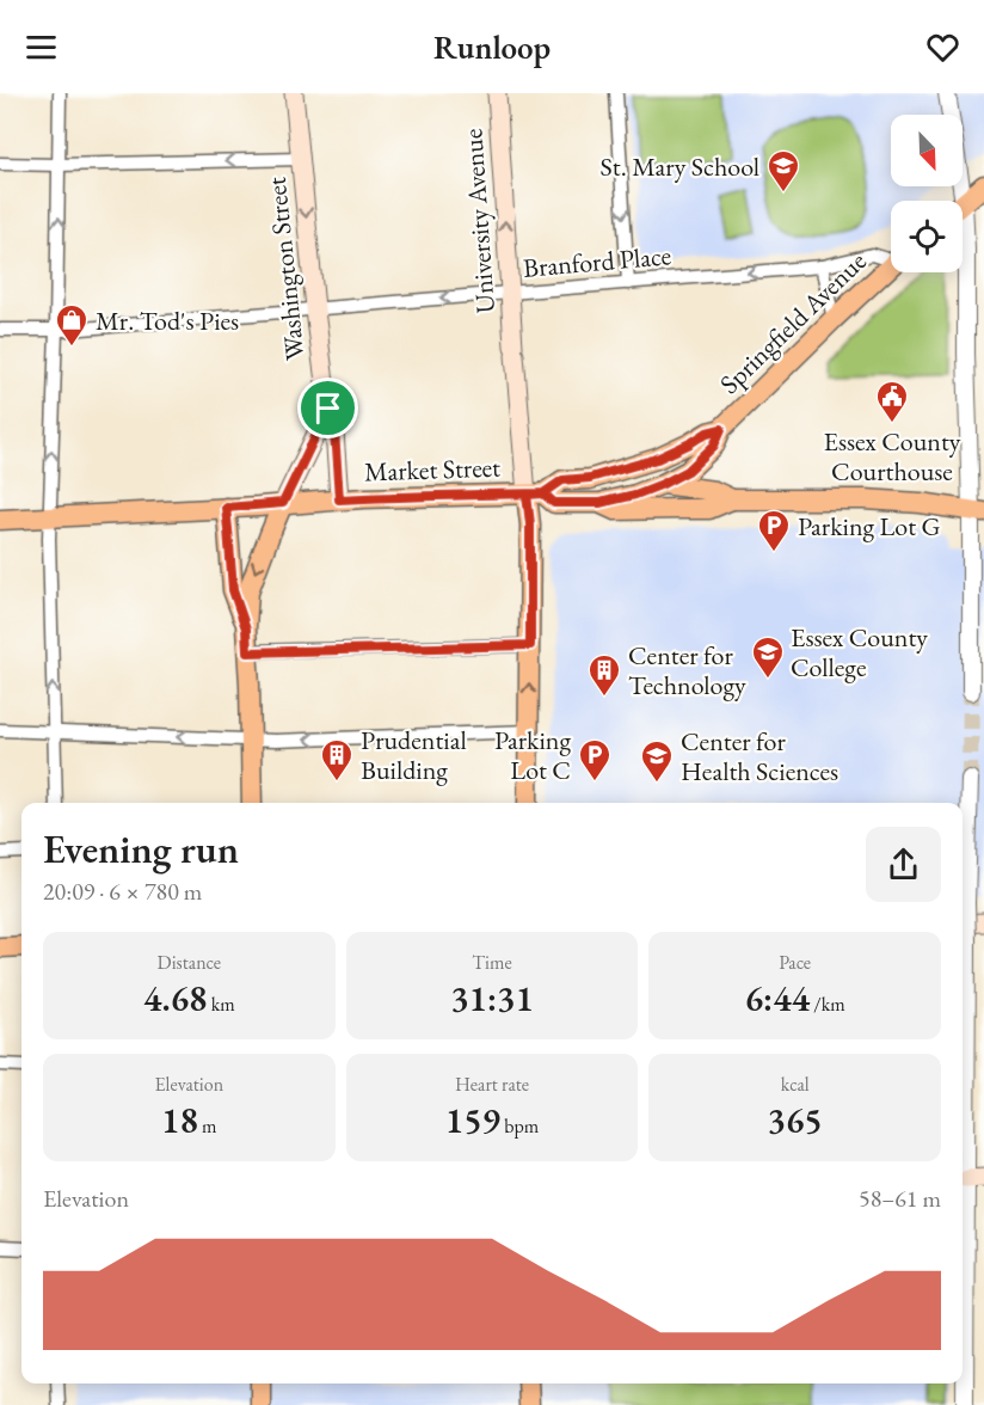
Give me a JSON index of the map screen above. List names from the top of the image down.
{
  "streets": {
    "main road": [
      "University Avenue",
      "Washington Street",
      "Springfield Avenue",
      "Market Street"
    ],
    "street": ["Branford Place"]
  },
  "crossings": [
    ["University Avenue", "Branford Place"],
    ["University Avenue", "Springfield Avenue"],
    ["University Avenue", "Market Street"],
    ["Branford Place", "Washington Street"],
    ["Washington Street", "Market Street"],
    ["Springfield Avenue", "Market Street"]
  ],
  "one_way": ["University Avenue", "Branford Place", "Washington Street"],
  "places": {
    "school or university": ["St. Mary School", "Essex County College", "Center for Health Sciences"],
    "shop": ["Mr. Tod's Pies"],
    "public building": ["Essex County Courthouse"],
    "parking": ["Parking Lot G", "Parking Lot C"],
    "building": ["Center for Technology", "Prudential Building"]
  },
  "north": "bottom right",
  "page": {
    "header": "Runloop",
    "heading": ["Evening run", "20:09 · 6 × 780 m"],
    "stats": [
      ["Distance", "4.68 km"],
      ["Time", "31:31"],
      ["Pace", "6:44 /km"],
      ["Elevation", "18 m"],
      ["Heart rate", "159 bpm"],
      ["kcal", "365"]
    ],
    "chart": ["Elevation", "58–61 m"]
  }
}
